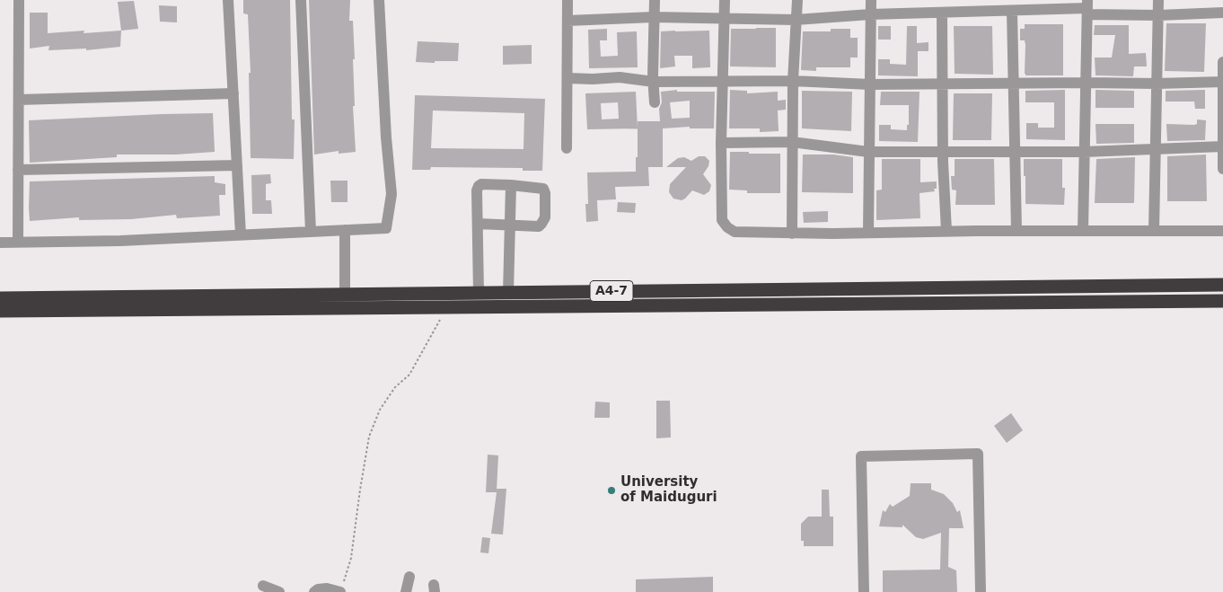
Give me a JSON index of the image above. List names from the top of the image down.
{
  "streets": {
    "highway": ["A4-7"]
  },
  "places": ["University of Maiduguri"]
}
